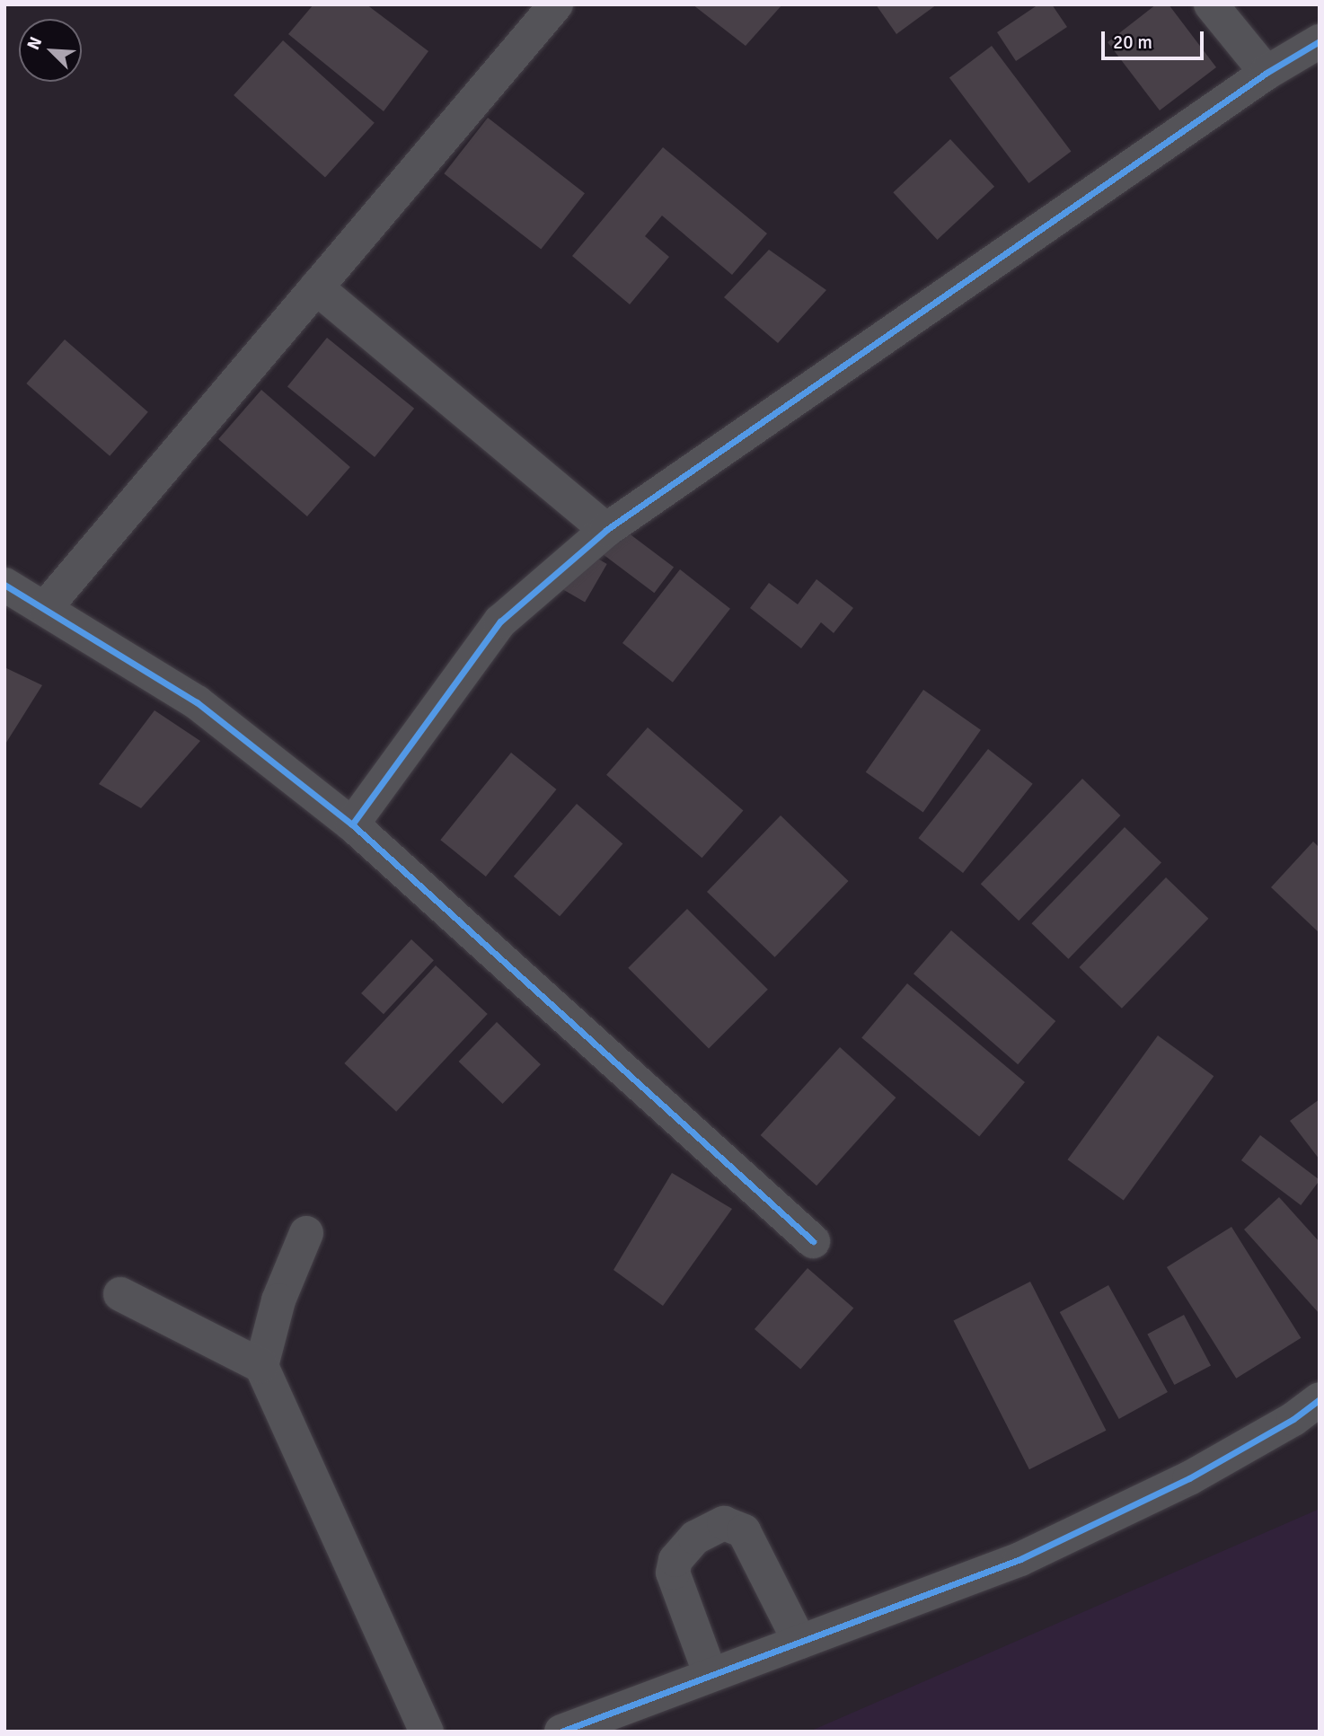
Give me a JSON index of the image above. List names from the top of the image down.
{
  "scale_bar": "20 m",
  "north": "top left"
}
